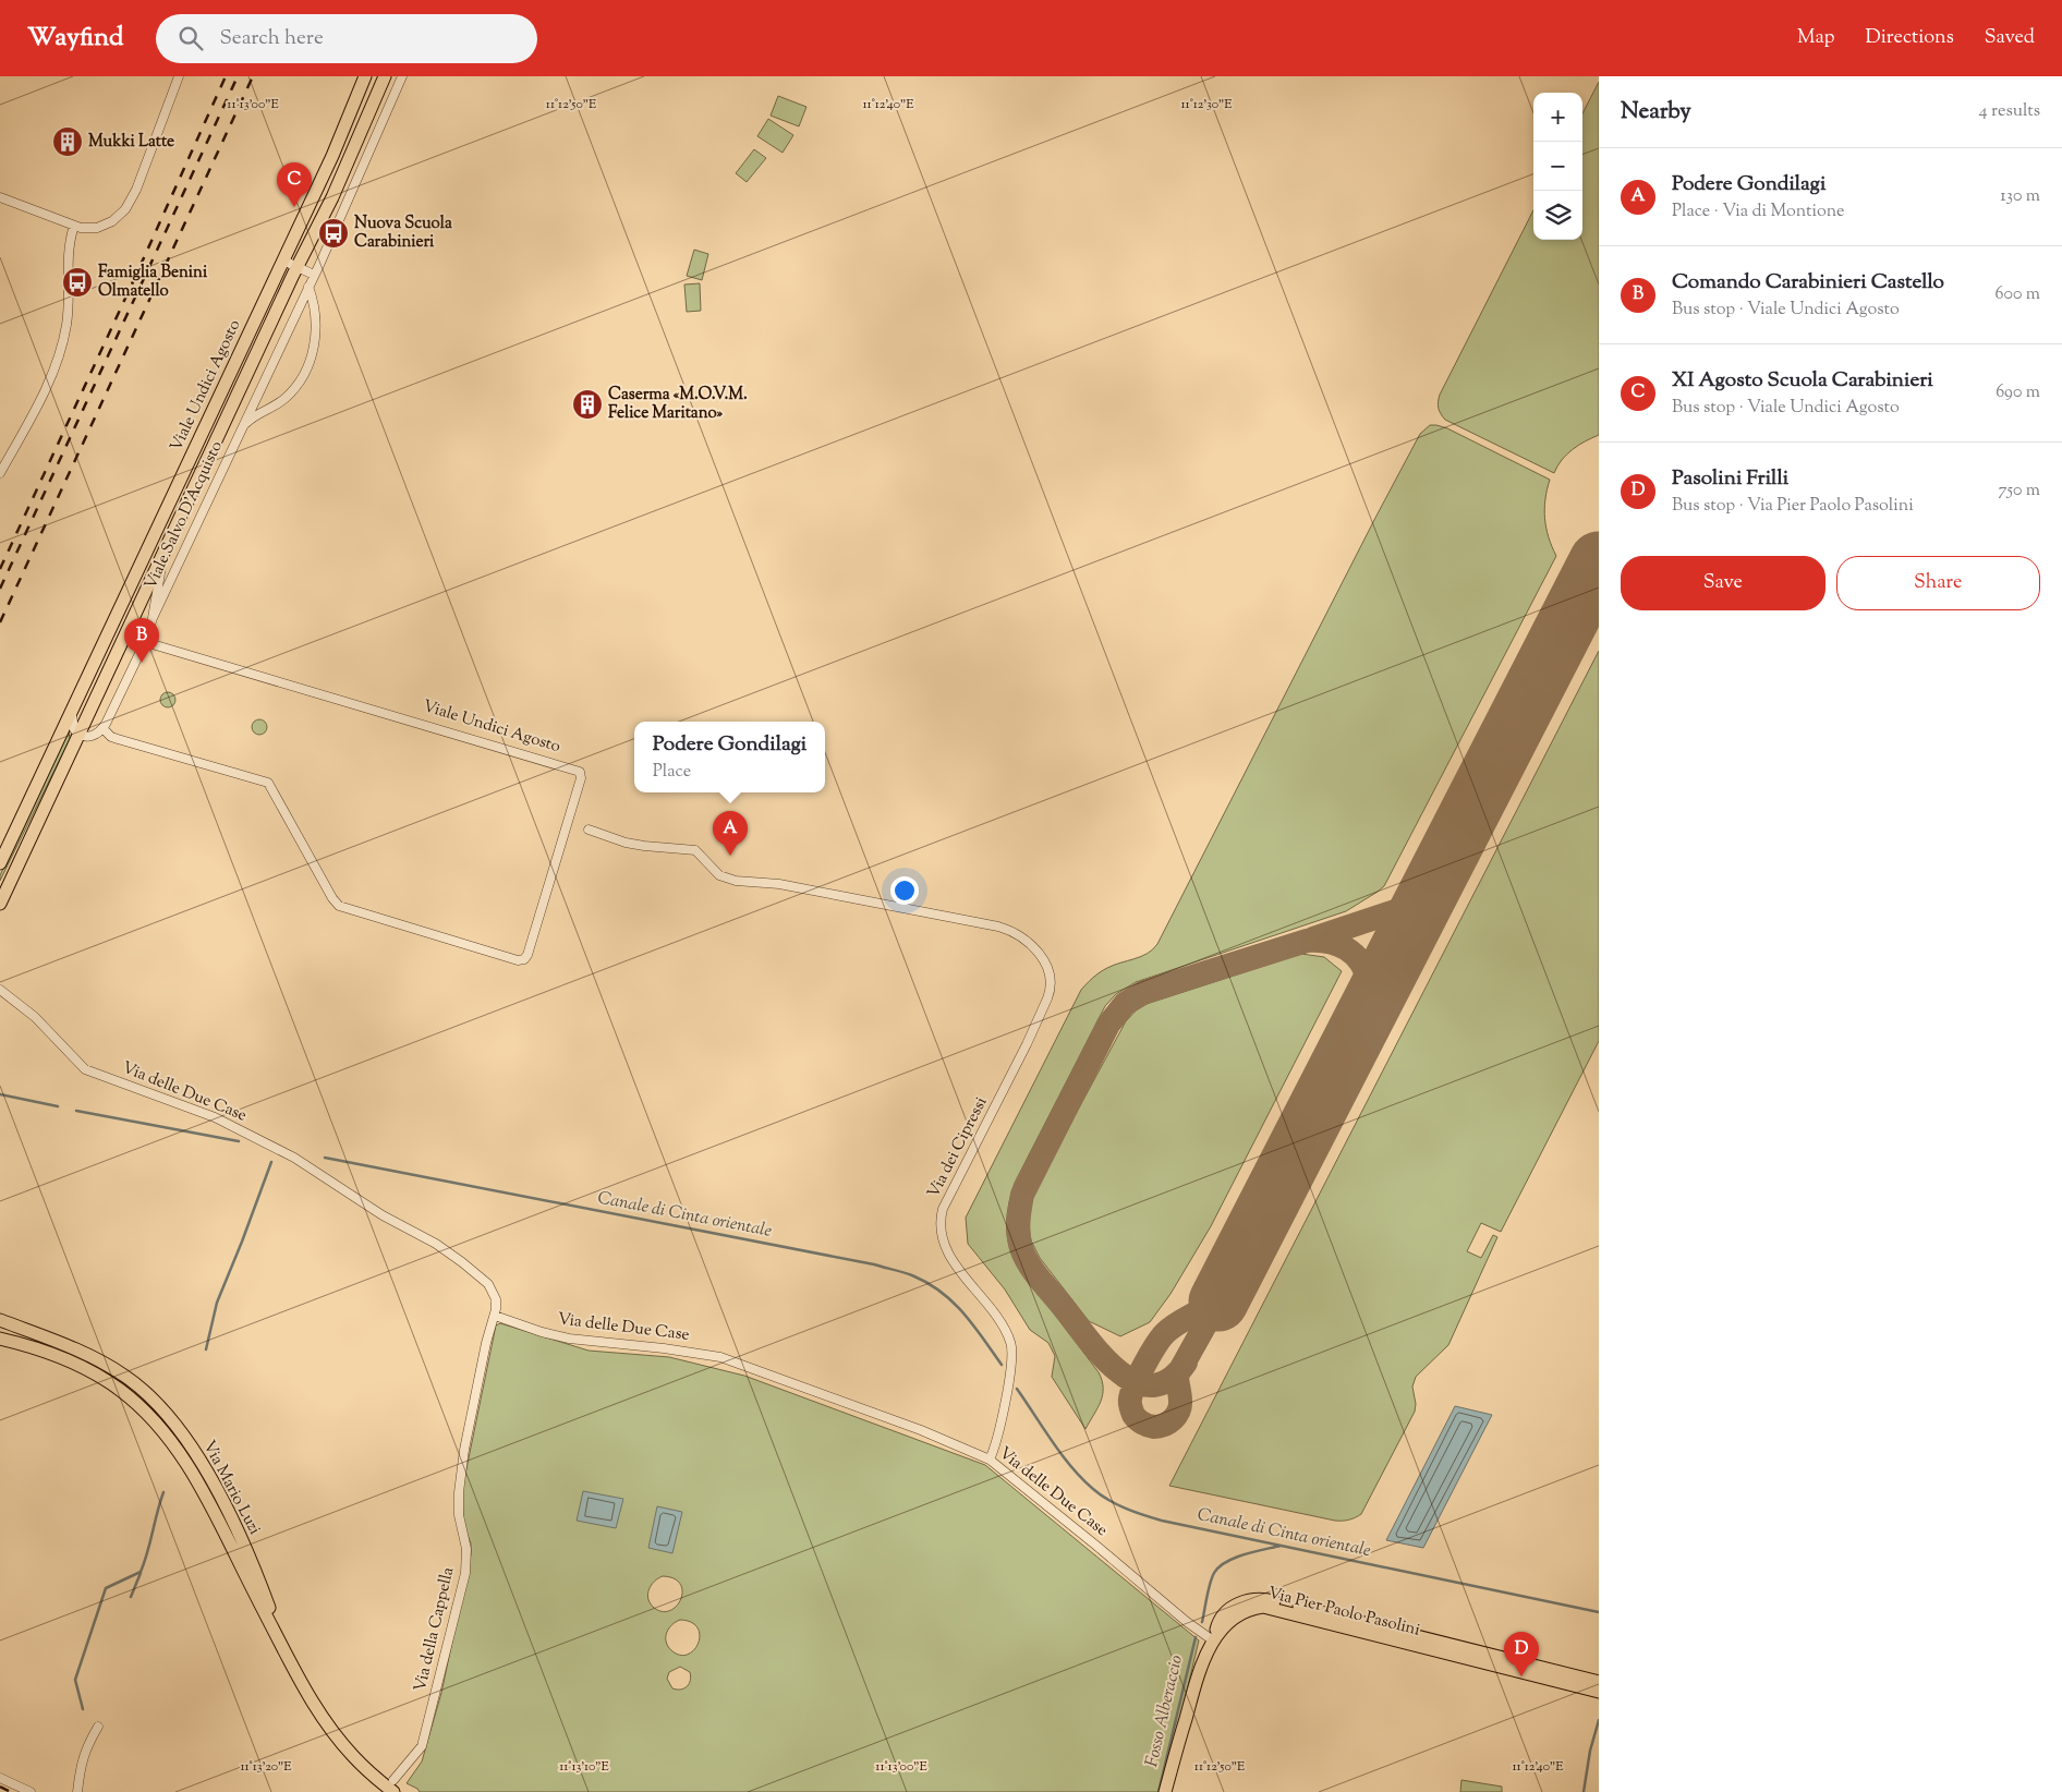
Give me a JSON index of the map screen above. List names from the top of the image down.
{
  "streets": {
    "main road": ["Viale Undici Agosto", "Via Mario Luzi", "Via Pier Paolo Pasolini"],
    "street": [
      "Viale Salvo D'Acquisto",
      "Via delle Due Case",
      "Via dei Cipressi",
      "Via della Cappella"
    ]
  },
  "crossings": [
    ["Viale Undici Agosto", "Viale Salvo D'Acquisto"],
    ["Via delle Due Case", "Via dei Cipressi"],
    ["Via delle Due Case", "Via Pier Paolo Pasolini"],
    ["Via delle Due Case", "Via della Cappella"],
    ["Via Mario Luzi", "Via della Cappella"]
  ],
  "water": ["Canale di Cinta orientale", "Fosso Alberaccio"],
  "places": {
    "building": ["Mukki Latte", "Caserma «M.O.V.M. Felice Maritano»"],
    "bus stop": ["Nuova Scuola Carabinieri", "Famiglia Benini Olmatello"]
  },
  "page": {
    "header": "Wayfind",
    "search": "Search here",
    "nav": ["Map", "Directions", "Saved"],
    "heading": ["Nearby", "4 results"],
    "map_buttons": ["+", "−"],
    "list": [
      {
        "mark": "A",
        "name": "Podere Gondilagi",
        "note": "Place · Via di Montione",
        "value": "130 m"
      },
      {
        "mark": "B",
        "name": "Comando Carabinieri Castello",
        "note": "Bus stop · Viale Undici Agosto",
        "value": "600 m"
      },
      {
        "mark": "C",
        "name": "XI Agosto Scuola Carabinieri",
        "note": "Bus stop · Viale Undici Agosto",
        "value": "690 m"
      },
      {
        "mark": "D",
        "name": "Pasolini Frilli",
        "note": "Bus stop · Via Pier Paolo Pasolini",
        "value": "750 m"
      }
    ],
    "pins": [
      "C",
      "B",
      "A",
      "D"
    ],
    "buttons": ["Save", "Share"],
    "popup": ["Podere Gondilagi", "Place"]
  },
  "coordinates": [
    "11°13'00\"E",
    "11°12'50\"E",
    "11°12'40\"E",
    "11°12'30\"E",
    "11°13'20\"E",
    "11°13'10\"E"
  ]
}
